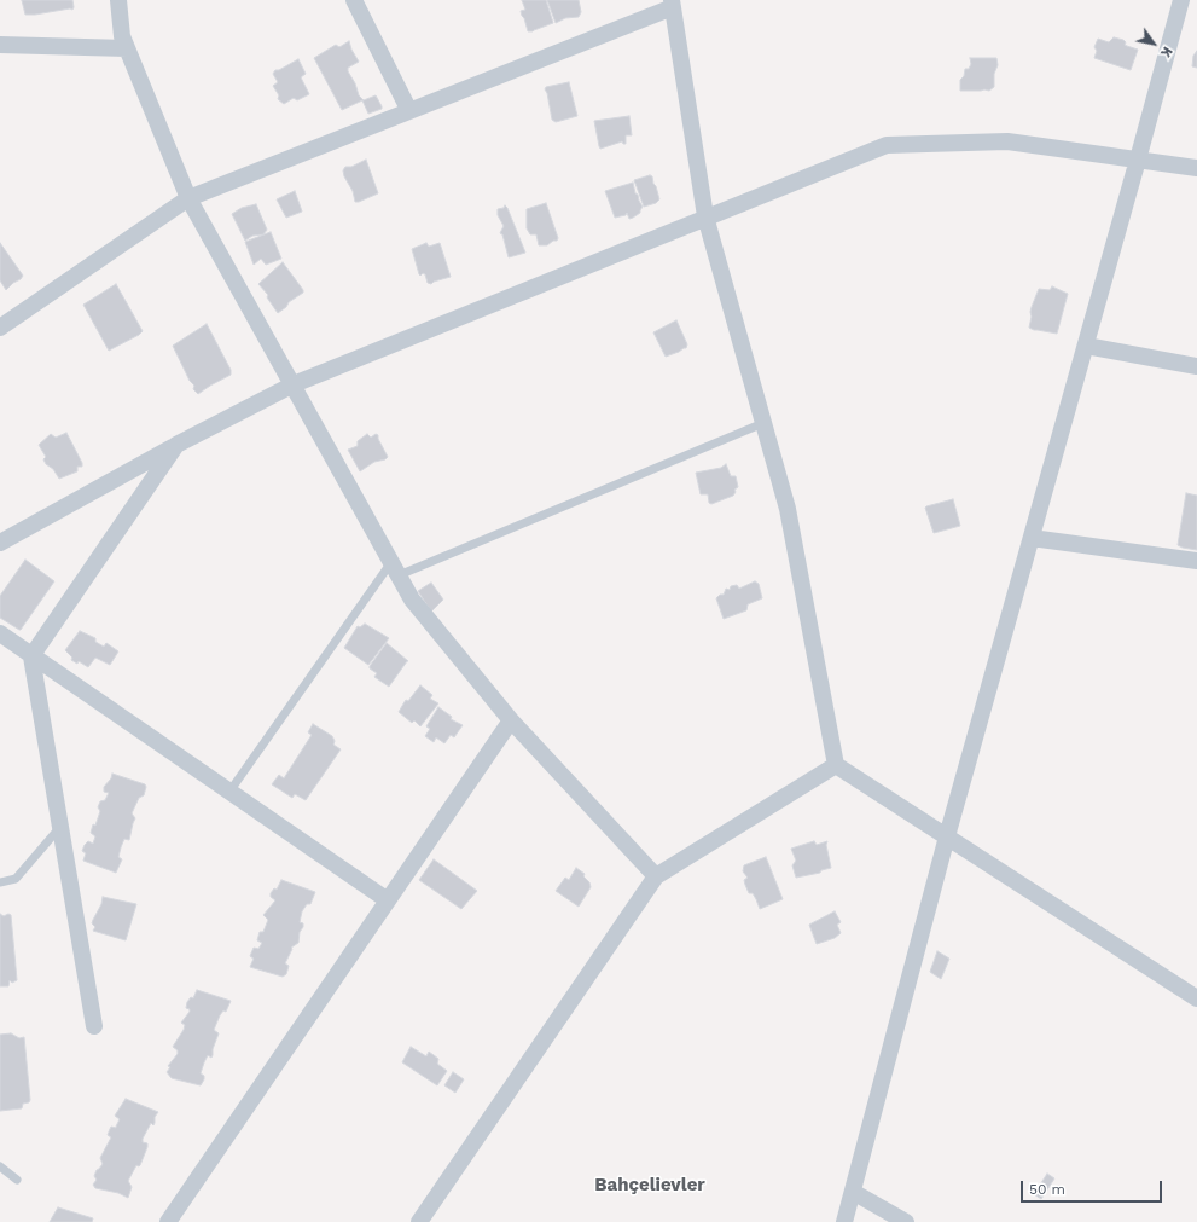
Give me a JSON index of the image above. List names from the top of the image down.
{
  "districts": ["Bahçelievler"],
  "scale_bar": "50 m",
  "north": "bottom right"
}
